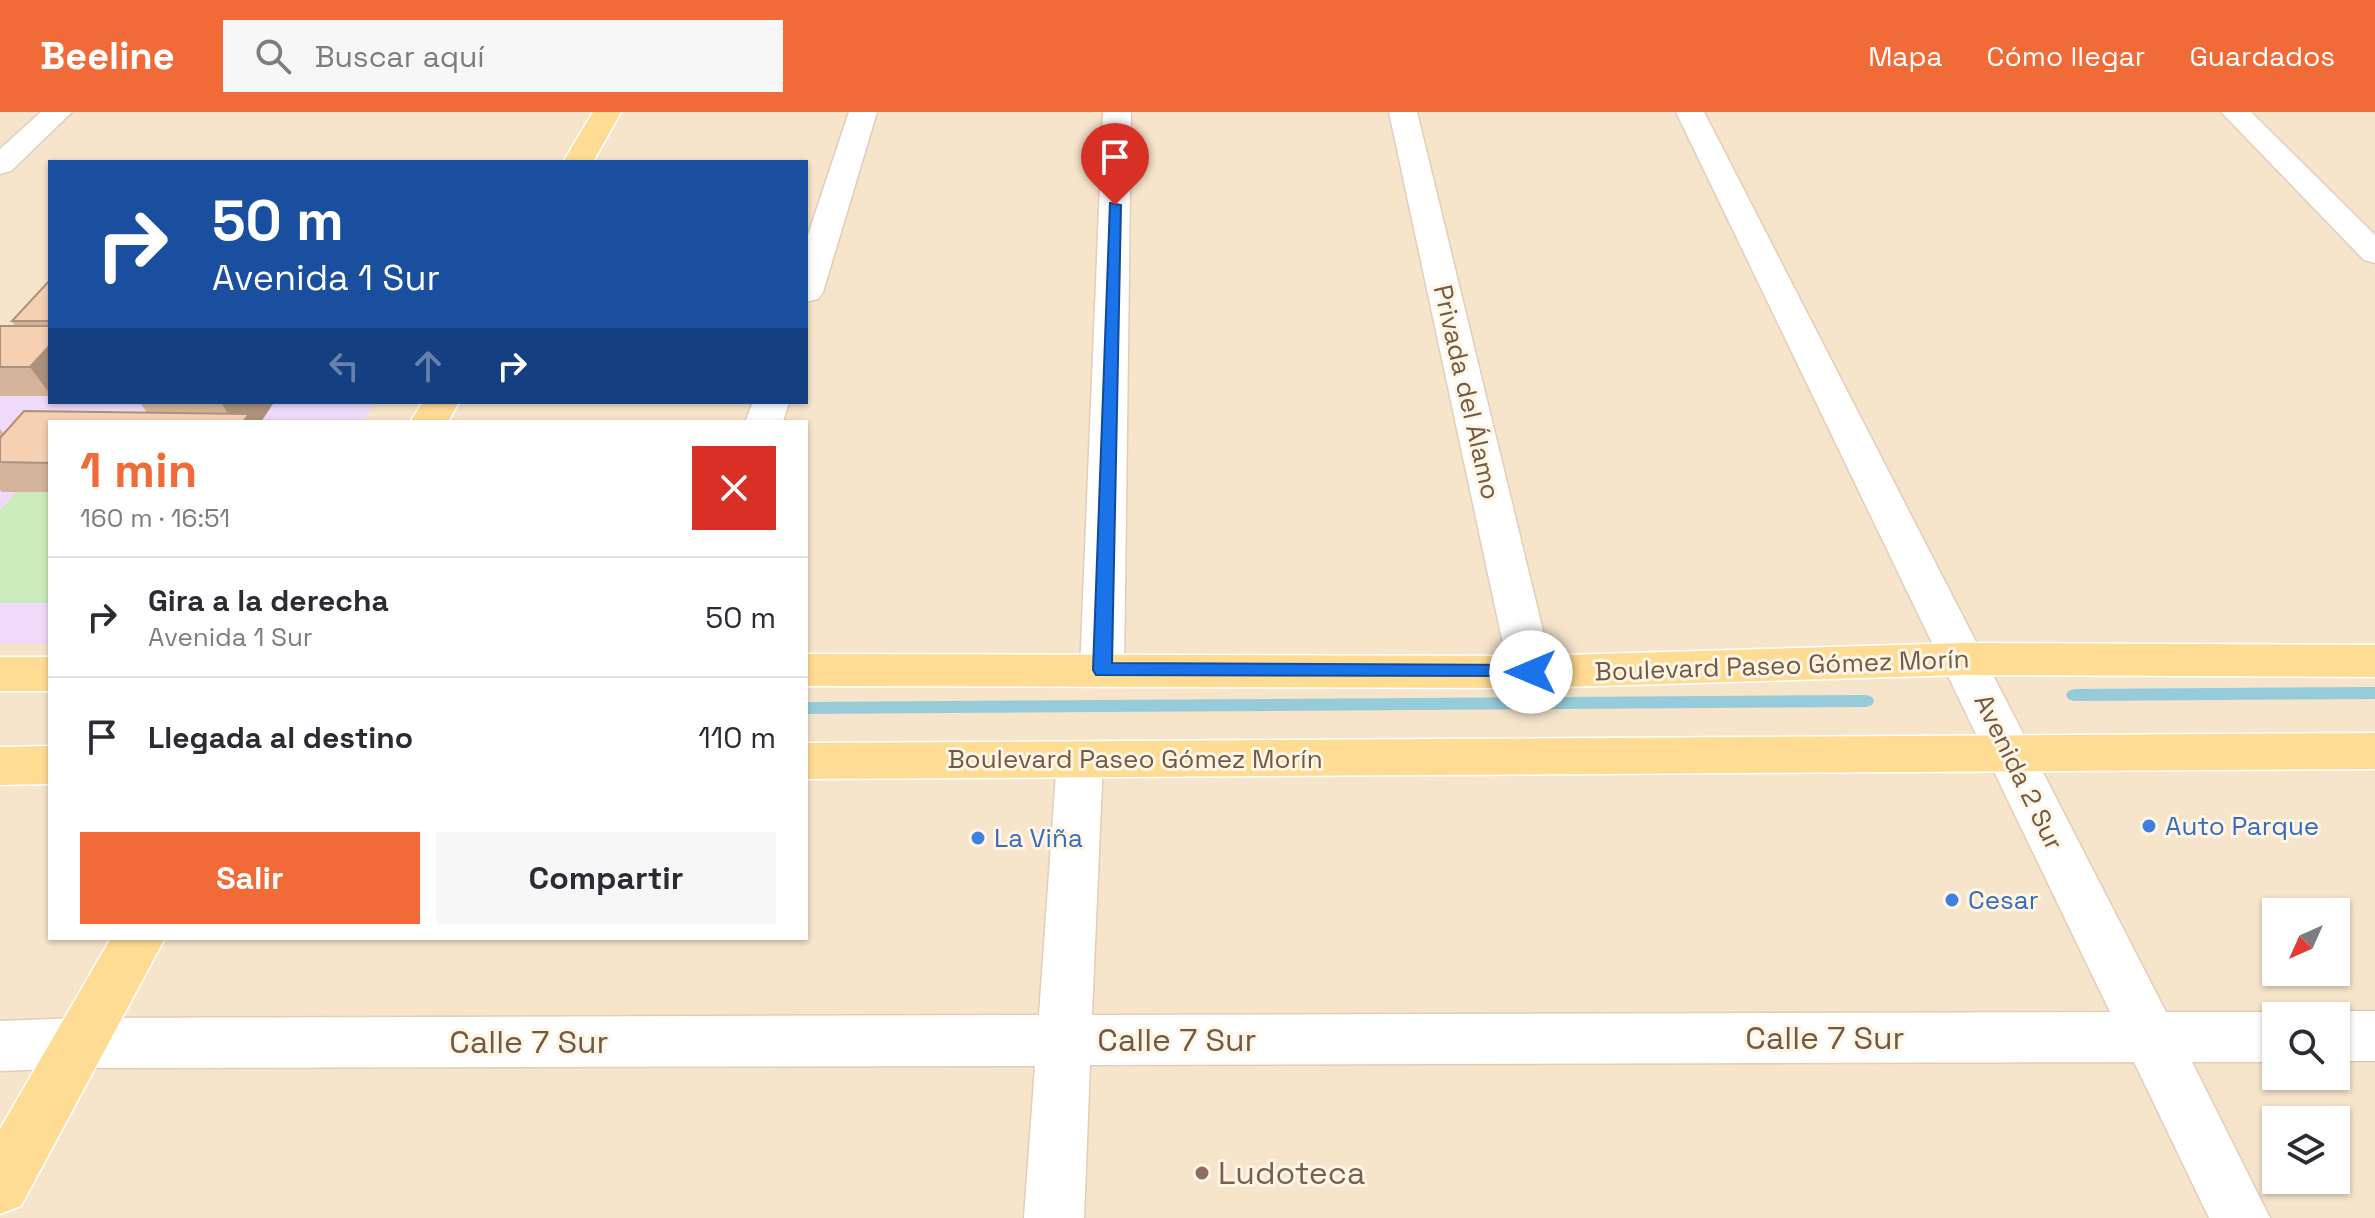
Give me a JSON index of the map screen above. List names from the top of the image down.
{
  "streets": {
    "main road": ["Boulevard Paseo Gómez Morín"],
    "street": ["Privada del Álamo", "Avenida 2 Sur", "Calle 7 Sur"]
  },
  "crossings": [
    ["Privada del Álamo", "Boulevard Paseo Gómez Morín"],
    ["Boulevard Paseo Gómez Morín", "Avenida 2 Sur"],
    ["Avenida 2 Sur", "Calle 7 Sur"]
  ],
  "places": [
    "Auto Parque",
    "La Viña",
    "Cesar",
    "Ludoteca"
  ],
  "north": "bottom left",
  "page": {
    "header": "Beeline",
    "search": "Buscar aquí",
    "nav": ["Mapa", "Cómo llegar", "Guardados"],
    "turn": ["50 m", "Avenida 1 Sur"],
    "heading": ["1 min", "160 m · 16:51"],
    "list": [
      {
        "name": "Gira a la derecha",
        "note": "Avenida 1 Sur",
        "value": "50 m"
      },
      {
        "name": "Llegada al destino",
        "value": "110 m"
      }
    ],
    "buttons": ["Salir", "Compartir"]
  }
}
